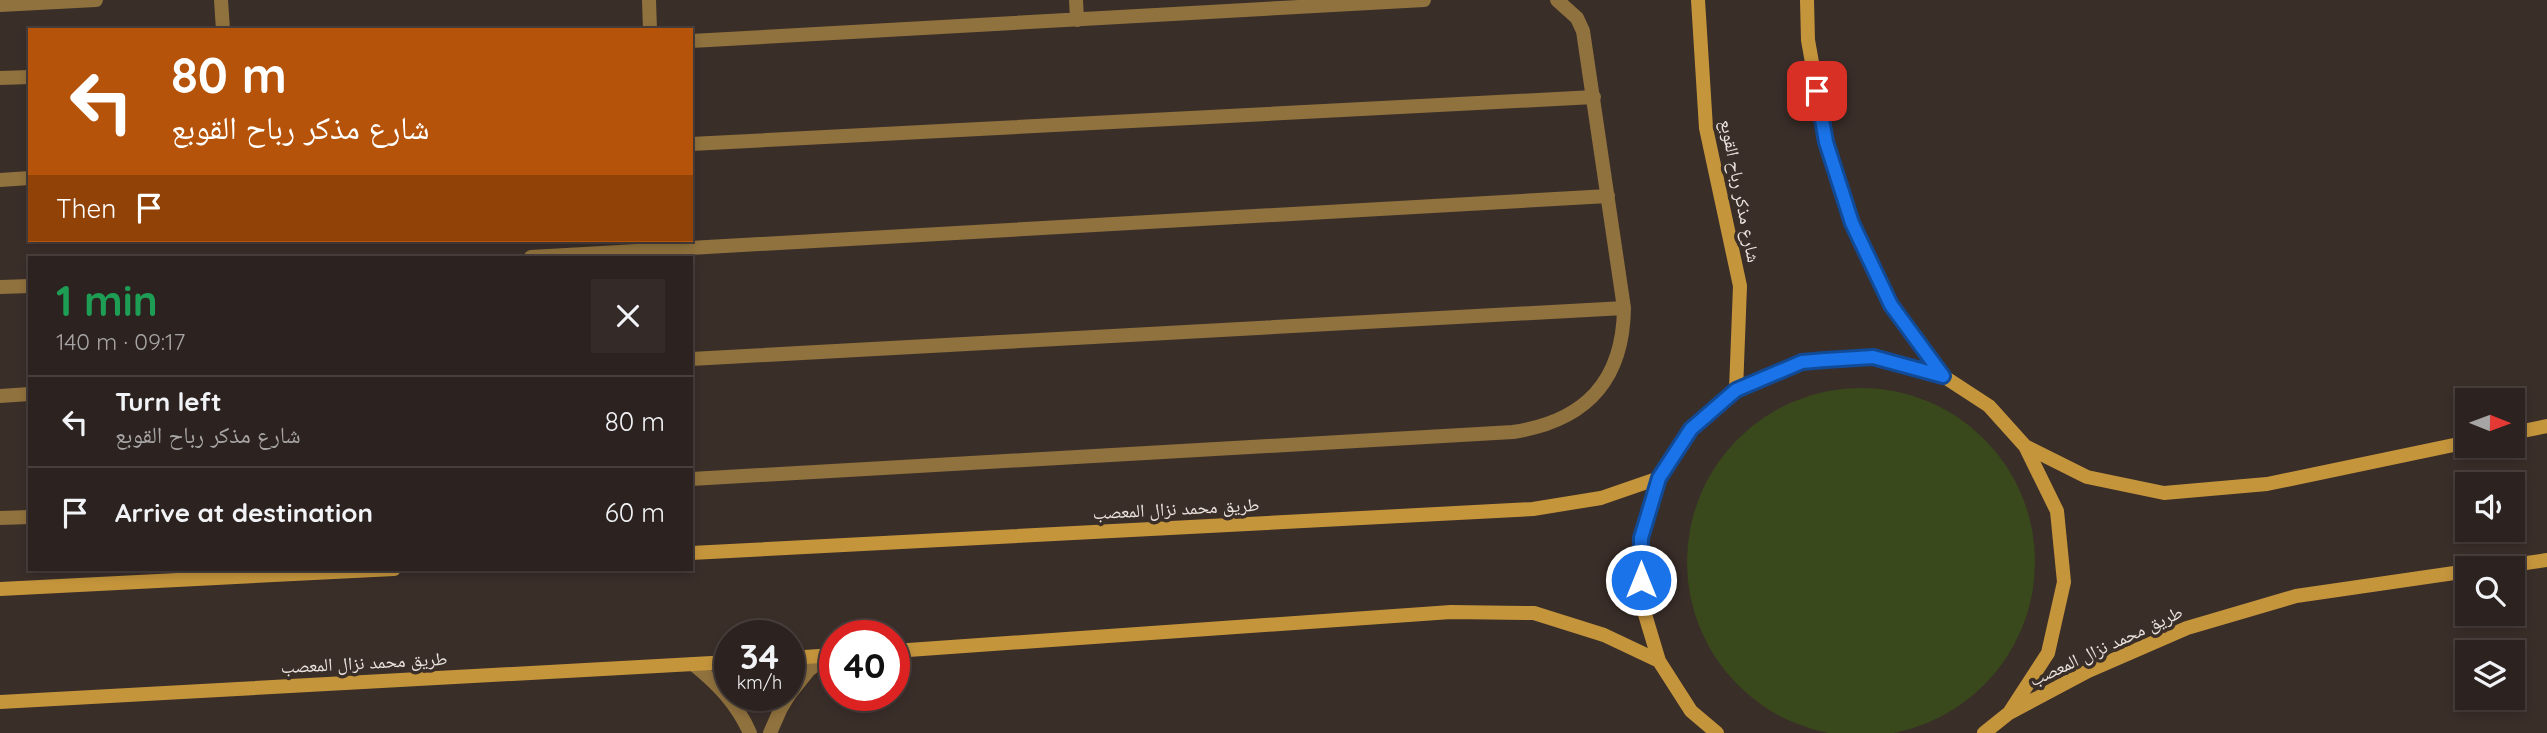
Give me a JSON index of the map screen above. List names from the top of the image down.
{
  "streets": {
    "street": ["شارع مذكر رباح القوبع", "طريق محمد نزال المعصب"]
  },
  "north": "right",
  "page": {
    "turn": ["80 m", "شارع مذكر رباح القوبع"],
    "then": "Then",
    "heading": ["1 min", "140 m · 09:17"],
    "list": [
      {
        "name": "Turn left",
        "note": "شارع مذكر رباح القوبع",
        "value": "80 m"
      },
      {
        "name": "Arrive at destination",
        "value": "60 m"
      }
    ],
    "speed": "34 km/h",
    "limit": "40"
  }
}
